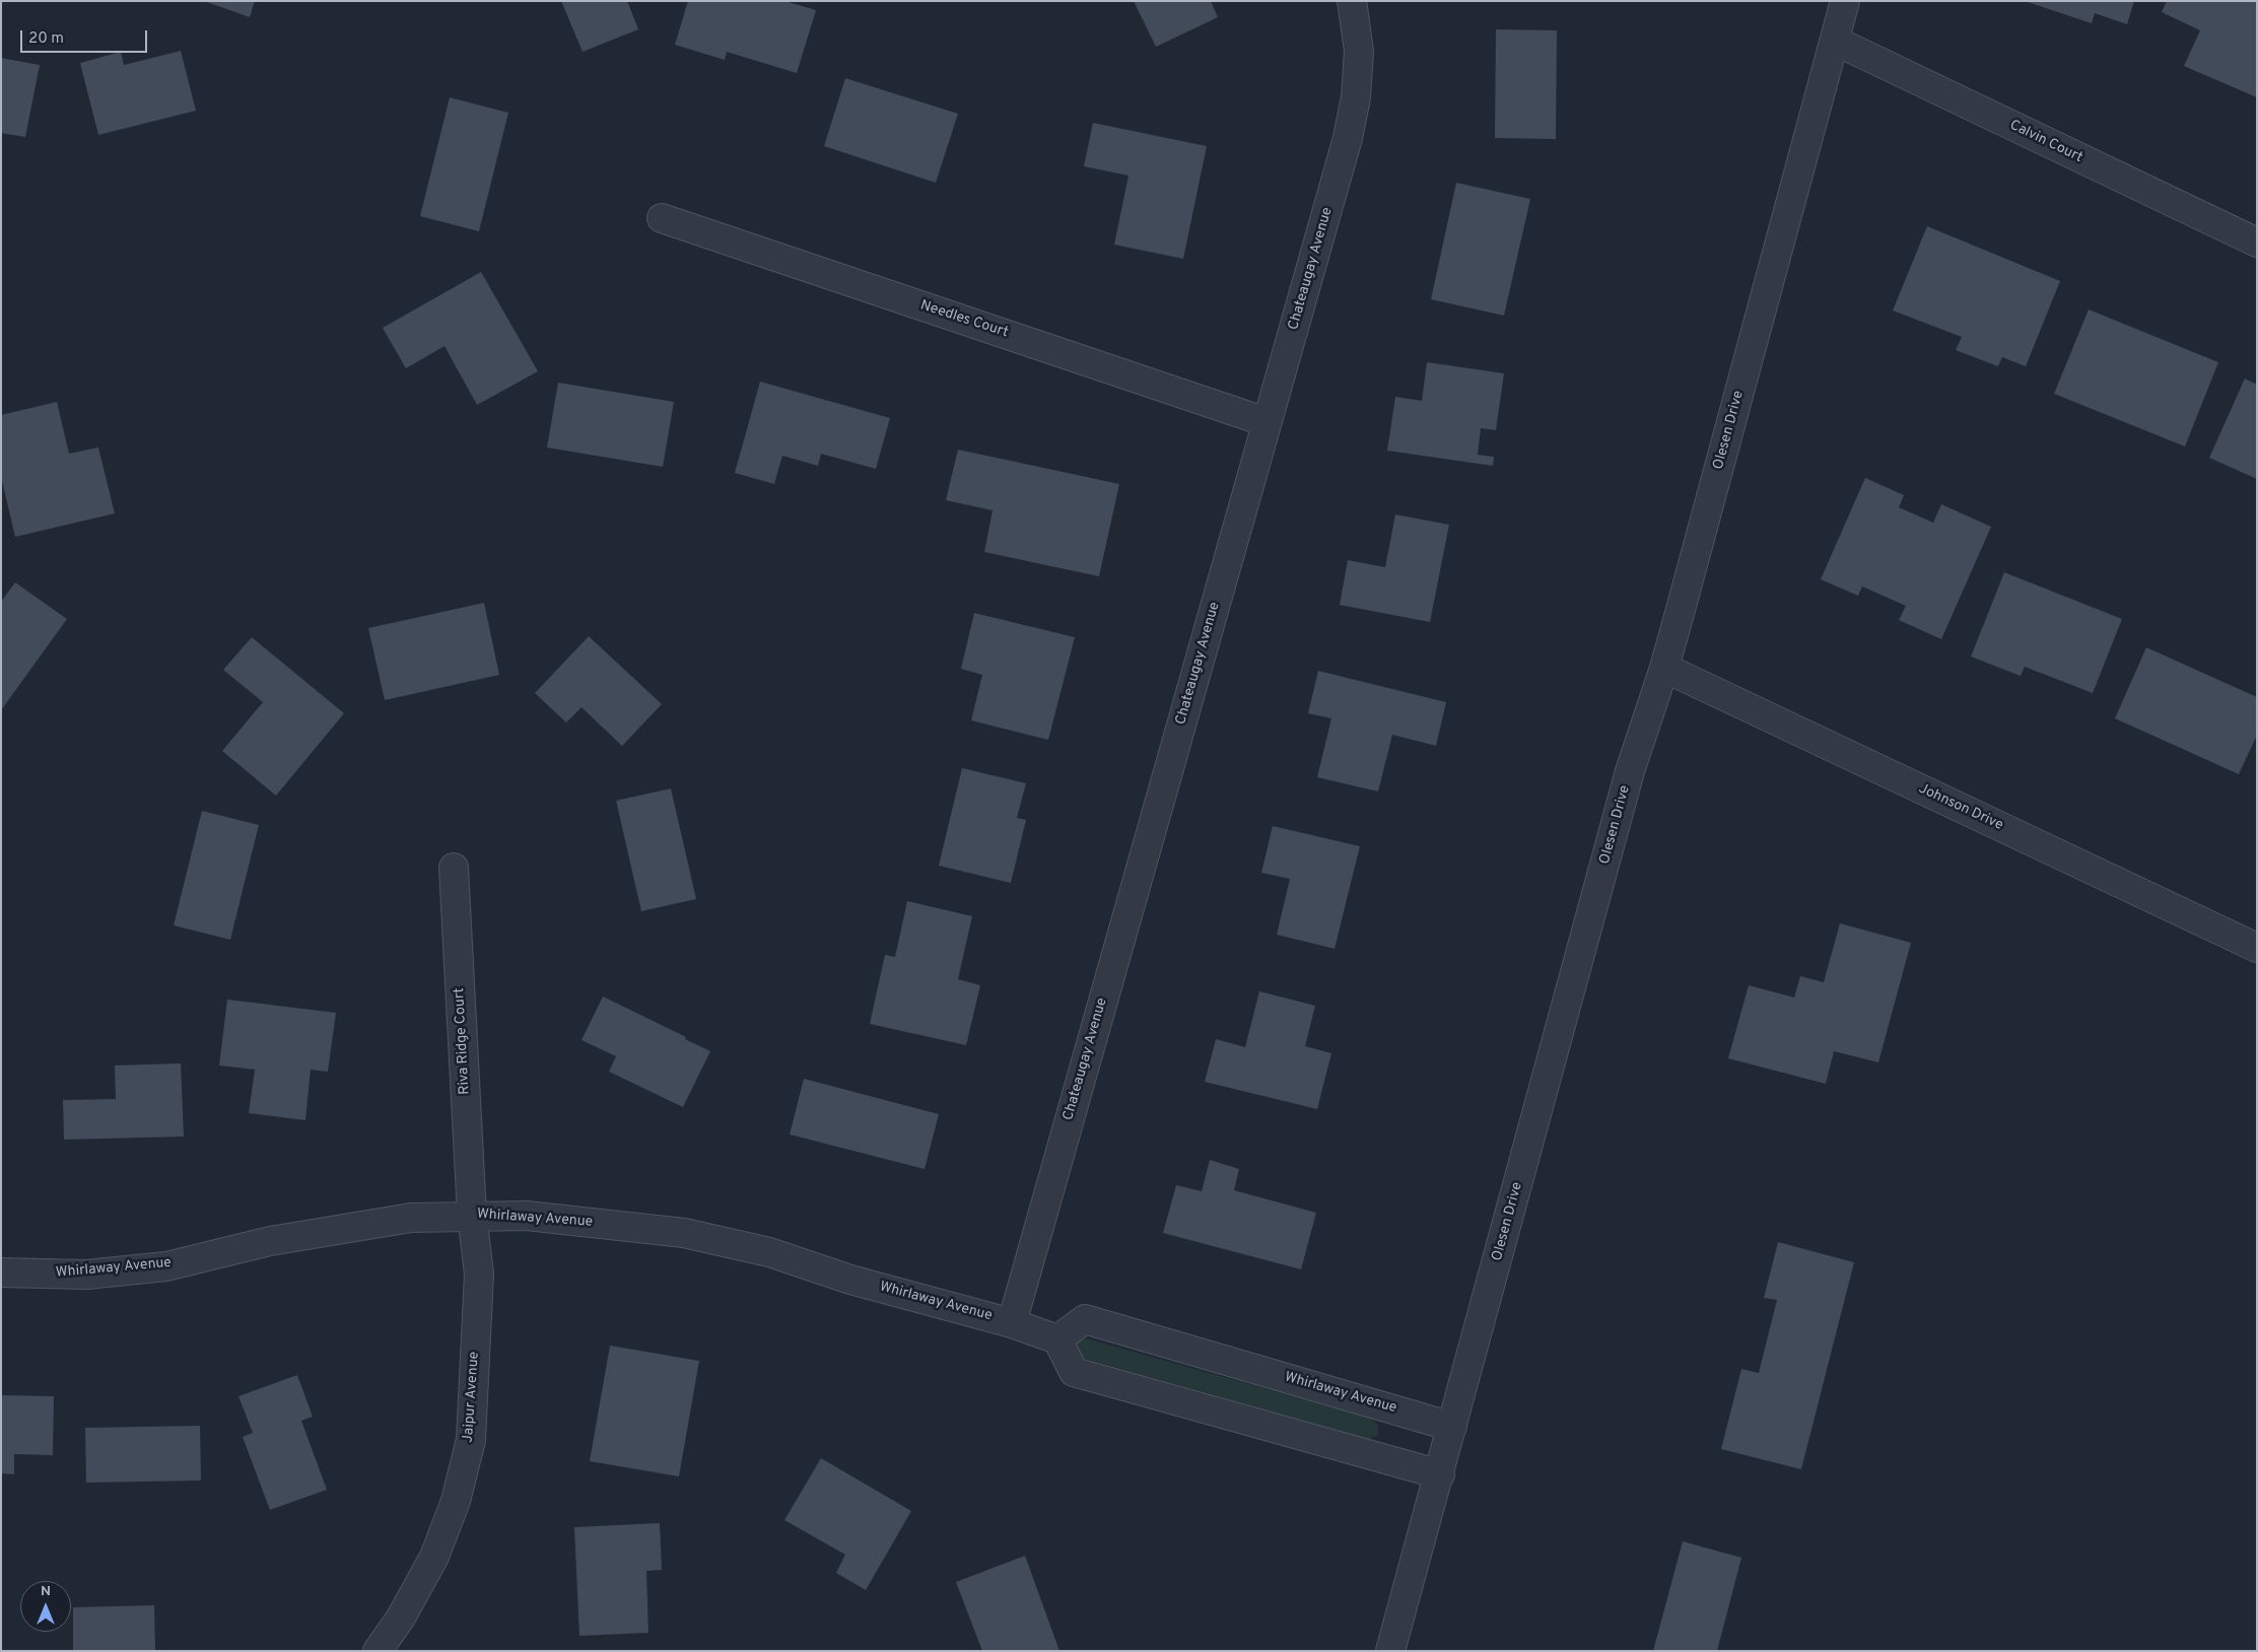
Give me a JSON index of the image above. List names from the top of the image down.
{
  "streets": {
    "street": [
      "Calvin Court",
      "Chateaugay Avenue",
      "Needles Court",
      "Olesen Drive",
      "Johnson Drive",
      "Riva Ridge Court",
      "Whirlaway Avenue",
      "Jaipur Avenue"
    ]
  },
  "crossings": [
    ["Calvin Court", "Olesen Drive"],
    ["Chateaugay Avenue", "Needles Court"],
    ["Chateaugay Avenue", "Whirlaway Avenue"],
    ["Olesen Drive", "Johnson Drive"],
    ["Olesen Drive", "Whirlaway Avenue"],
    ["Riva Ridge Court", "Whirlaway Avenue"],
    ["Riva Ridge Court", "Jaipur Avenue"],
    ["Whirlaway Avenue", "Jaipur Avenue"]
  ],
  "scale_bar": "20 m",
  "north": "top"
}
